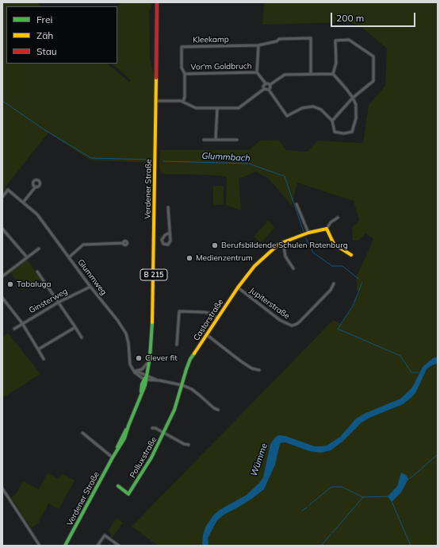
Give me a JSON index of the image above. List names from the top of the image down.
{
  "streets": {
    "main road": [
      "Verdener Straße",
      "B 215",
      "Castorstraße",
      "Polluxstraße"
    ],
    "street": [
      "Kleekamp",
      "Vor'm Goldbruch",
      "Glummweg",
      "Ginsterweg",
      "Jupiterstraße"
    ]
  },
  "crossings": [
    ["Kleekamp", "Vor'm Goldbruch"],
    ["Glummweg", "Ginsterweg"],
    ["Jupiterstraße", "Castorstraße"],
    ["Castorstraße", "Polluxstraße"]
  ],
  "water": ["Glummbach", "Wümme"],
  "places": [
    "Berufsbildende Schulen Rotenburg",
    "Medienzentrum",
    "Tabaluga",
    "Clever fit"
  ],
  "legend": ["Frei", "Zäh", "Stau"],
  "scale_bar": "200 m"
}
